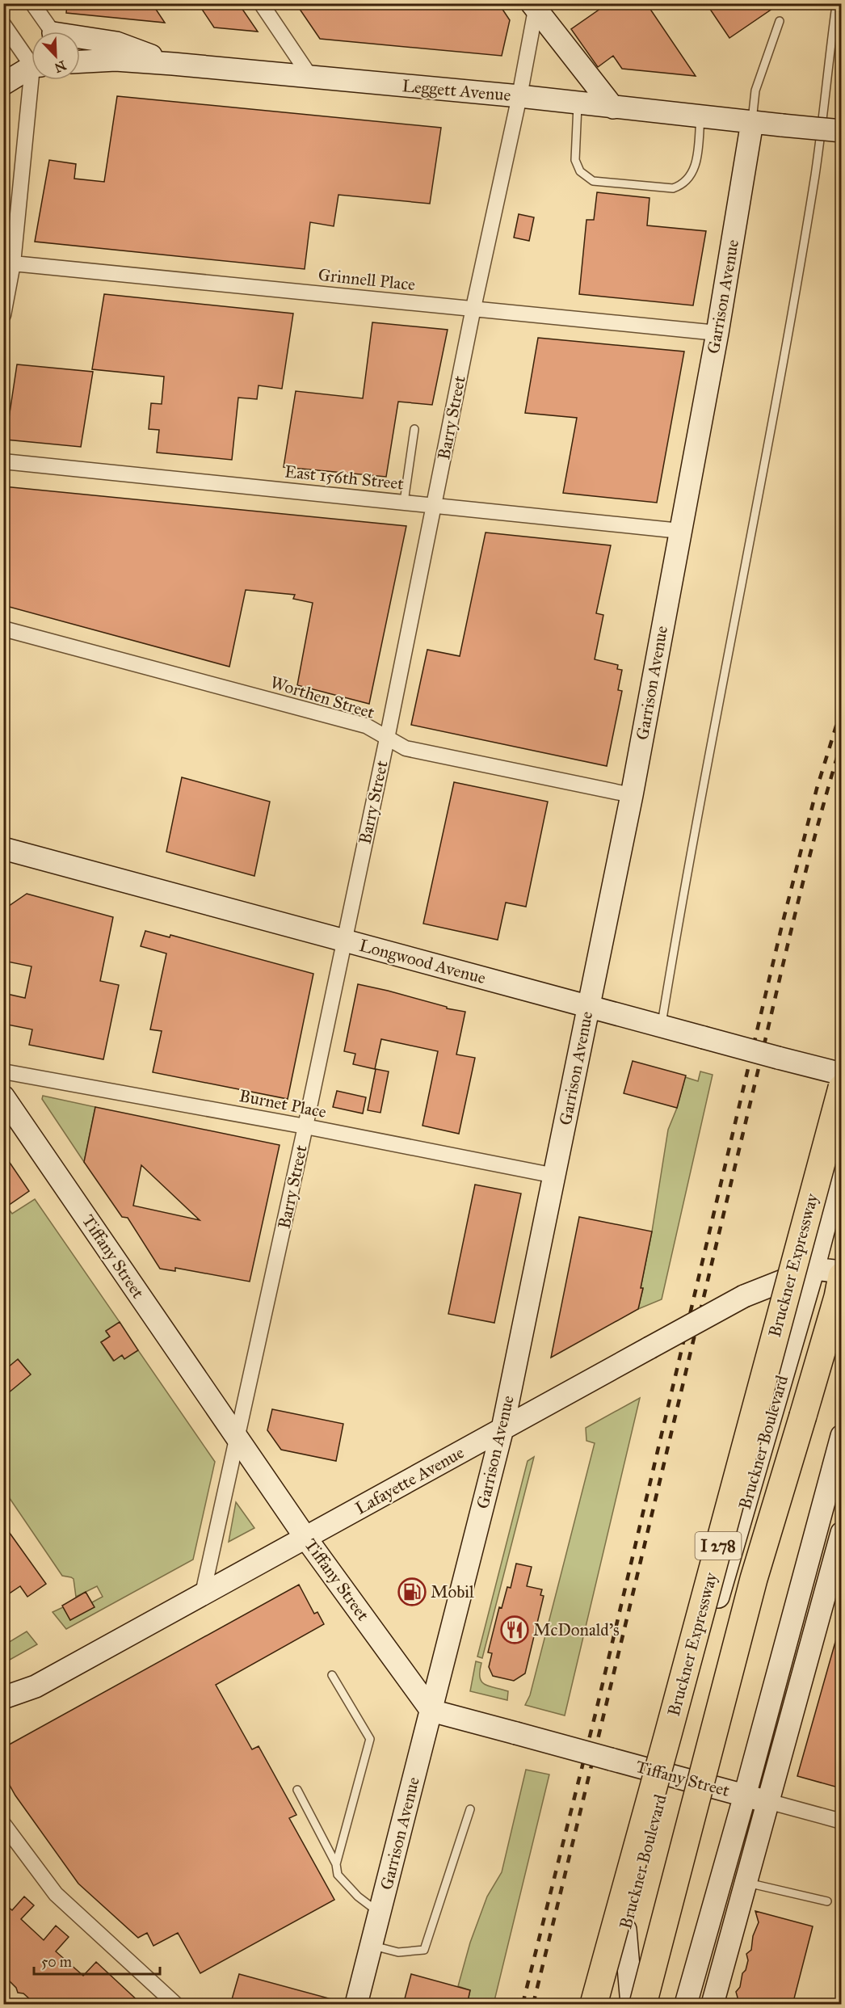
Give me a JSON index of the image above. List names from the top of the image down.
{
  "streets": {
    "highway": ["Bruckner Expressway", "I 278"],
    "main road": [
      "Leggett Avenue",
      "Garrison Avenue",
      "Barry Street",
      "Longwood Avenue",
      "Tiffany Street",
      "Bruckner Boulevard",
      "Lafayette Avenue"
    ],
    "street": [
      "Grinnell Place",
      "East 156th Street",
      "Worthen Street",
      "Burnet Place"
    ]
  },
  "crossings": [
    ["Leggett Avenue", "Garrison Avenue"],
    ["Leggett Avenue", "Barry Street"],
    ["Grinnell Place", "Garrison Avenue"],
    ["Grinnell Place", "Barry Street"],
    ["Garrison Avenue", "East 156th Street"],
    ["Garrison Avenue", "Worthen Street"],
    ["Garrison Avenue", "Longwood Avenue"],
    ["Garrison Avenue", "Burnet Place"],
    ["Garrison Avenue", "Tiffany Street"],
    ["Garrison Avenue", "Lafayette Avenue"],
    ["Barry Street", "East 156th Street"],
    ["Barry Street", "Worthen Street"],
    ["Barry Street", "Longwood Avenue"],
    ["Barry Street", "Burnet Place"],
    ["Barry Street", "Tiffany Street"],
    ["Barry Street", "Lafayette Avenue"],
    ["Tiffany Street", "Bruckner Boulevard"],
    ["Tiffany Street", "Lafayette Avenue"],
    ["Bruckner Boulevard", "Lafayette Avenue"],
    ["Lafayette Avenue", "I 278"]
  ],
  "places": {
    "fuel station": ["Mobil"],
    "restaurant": ["McDonald's"]
  },
  "scale_bar": "50 m",
  "north": "bottom right"
}
